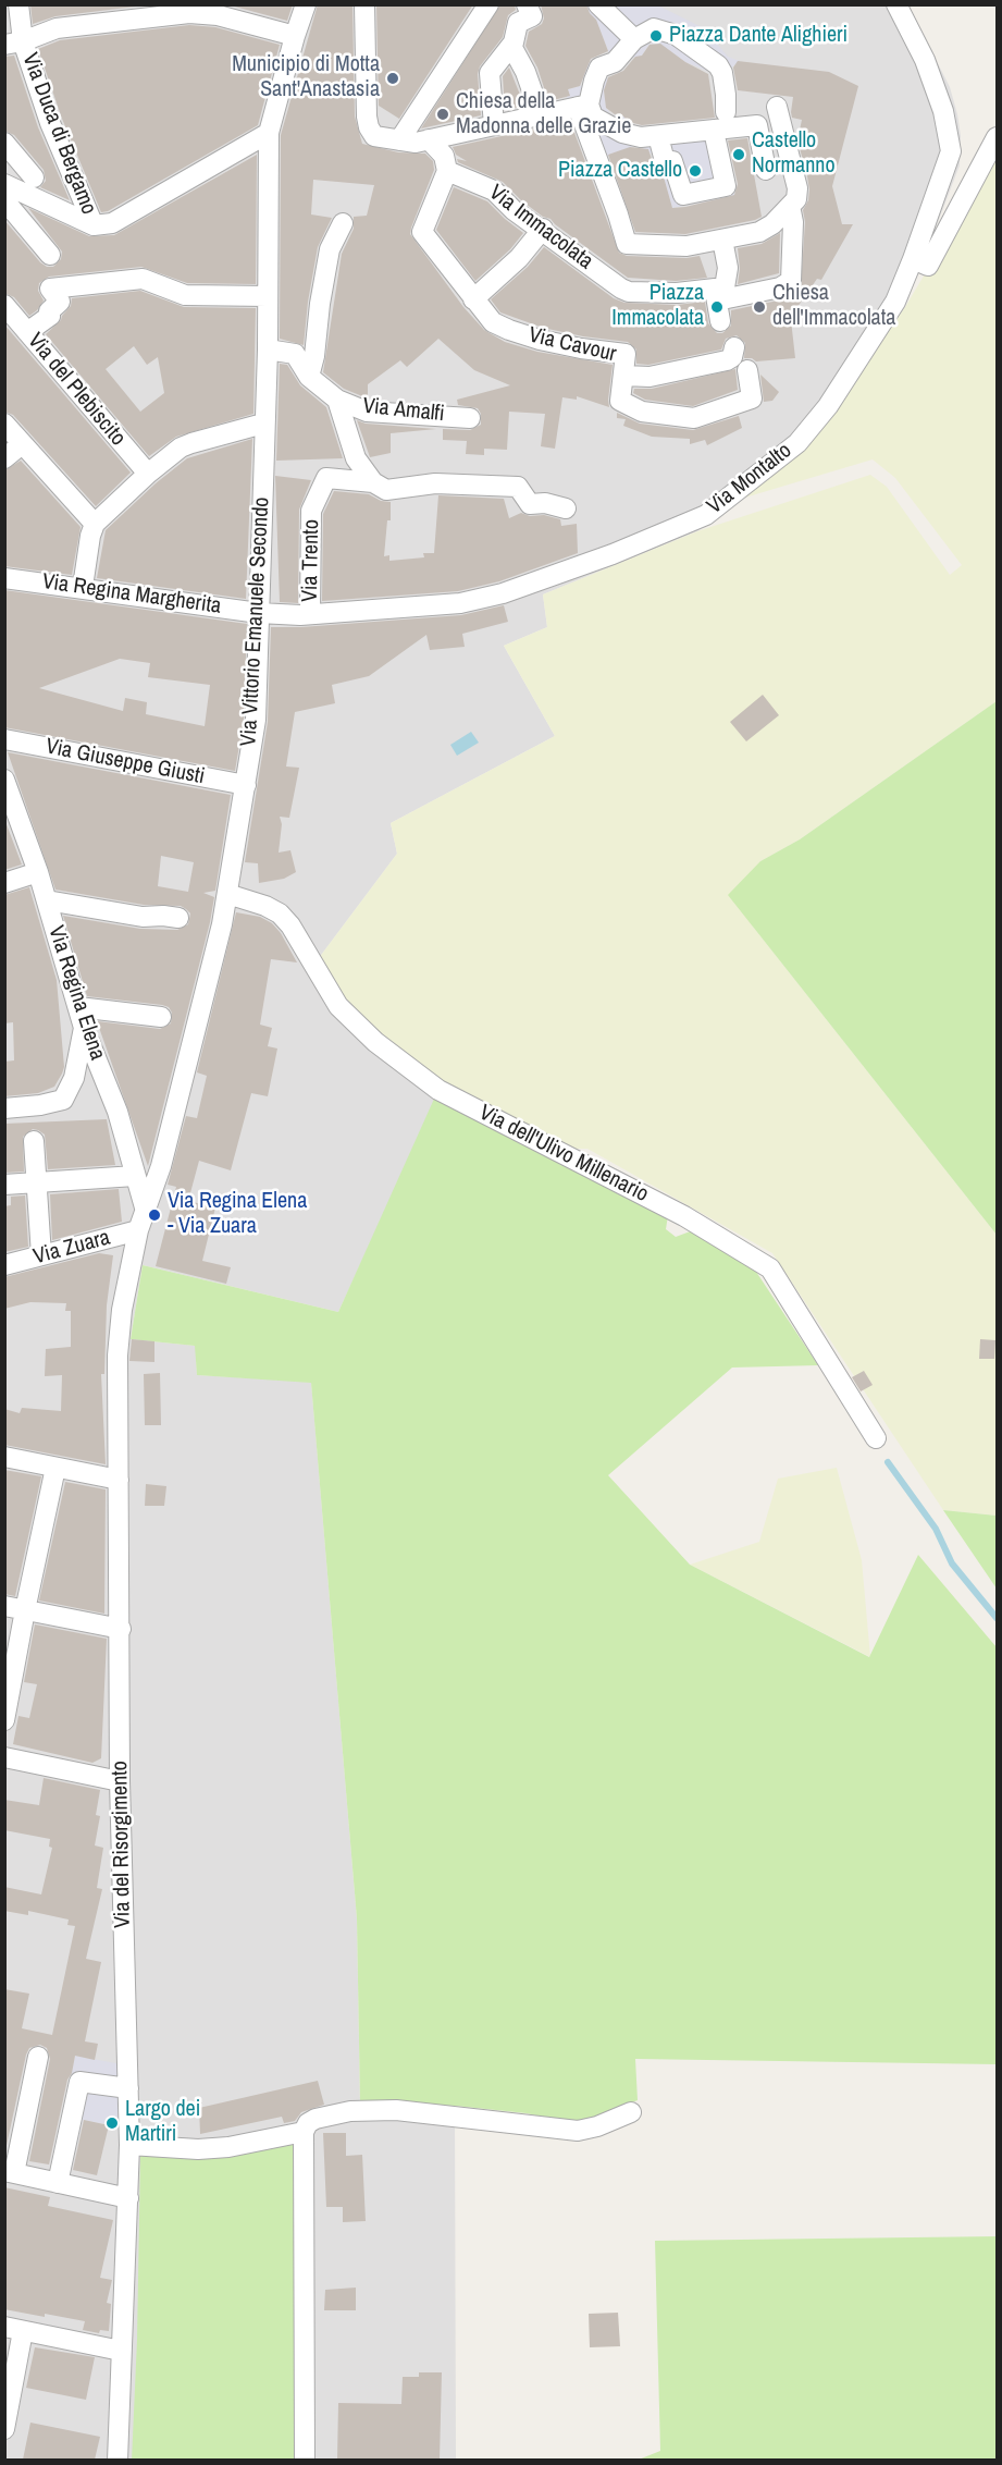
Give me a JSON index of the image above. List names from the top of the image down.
{
  "streets": {
    "street": [
      "Via Duca di Bergamo",
      "Via Immacolata",
      "Via Cavour",
      "Via del Plebiscito",
      "Via Amalfi",
      "Via Montalto",
      "Via Trento",
      "Via Regina Margherita",
      "Via Vittorio Emanuele Secondo",
      "Via Giuseppe Giusti",
      "Via Regina Elena",
      "Via dell'Ulivo Millenario",
      "Via Zuara",
      "Via del Risorgimento"
    ]
  },
  "crossings": [
    ["Via Immacolata", "Via Cavour"],
    ["Via Amalfi", "Via Vittorio Emanuele Secondo"],
    ["Via Montalto", "Via Trento"],
    ["Via Montalto", "Via Regina Margherita"],
    ["Via Montalto", "Via Vittorio Emanuele Secondo"],
    ["Via Regina Margherita", "Via Vittorio Emanuele Secondo"],
    ["Via Vittorio Emanuele Secondo", "Via Giuseppe Giusti"],
    ["Via Vittorio Emanuele Secondo", "Via Regina Elena"],
    ["Via Vittorio Emanuele Secondo", "Via dell'Ulivo Millenario"],
    ["Via Vittorio Emanuele Secondo", "Via Zuara"],
    ["Via Vittorio Emanuele Secondo", "Via del Risorgimento"],
    ["Via Zuara", "Via del Risorgimento"]
  ],
  "places": [
    "Piazza Dante Alighieri",
    "Municipio di Motta Sant'Anastasia",
    "Chiesa della Madonna delle Grazie",
    "Castello Normanno",
    "Piazza Castello",
    "Piazza Immacolata",
    "Chiesa dell'Immacolata",
    "Via Regina Elena - Via Zuara",
    "Largo dei Martiri"
  ]
}
